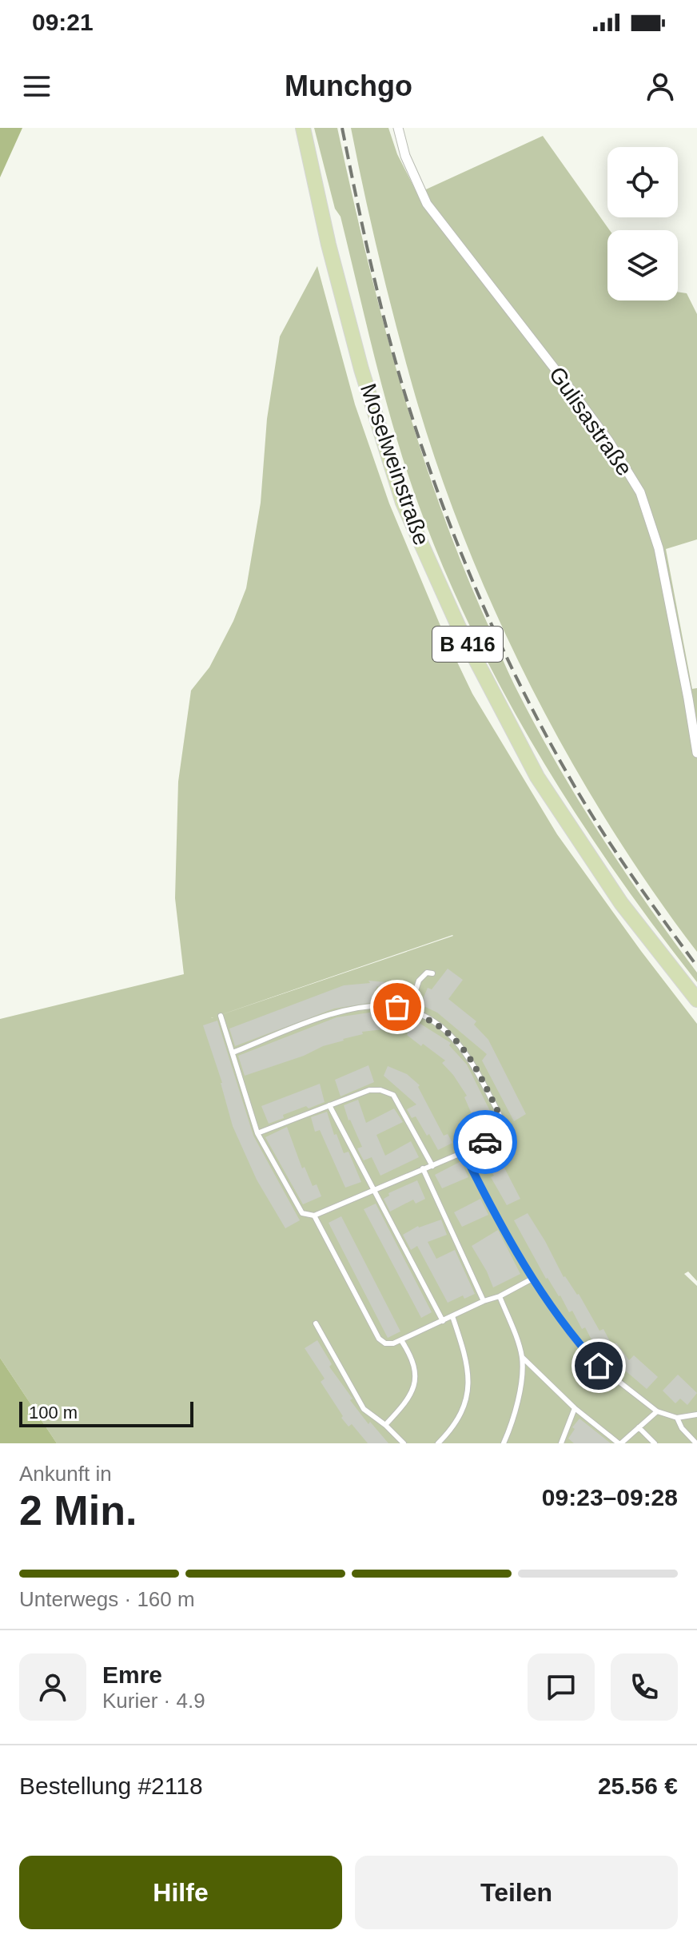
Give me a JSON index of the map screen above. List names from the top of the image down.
{
  "streets": {
    "main road": ["Moselweinstraße", "B 416"],
    "street": ["Gulisastraße"]
  },
  "scale_bar": "100 m",
  "page": {
    "status": "09:21",
    "header": "Munchgo",
    "scale": "100 m",
    "heading": ["2 Min.", "Ankunft in", "09:23–09:28"],
    "panel": [
      "Emre",
      "Kurier · 4.9",
      "Bestellung #2118",
      "25.56 €"
    ],
    "bar": "Unterwegs · 160 m",
    "buttons": ["Hilfe", "Teilen"]
  }
}
